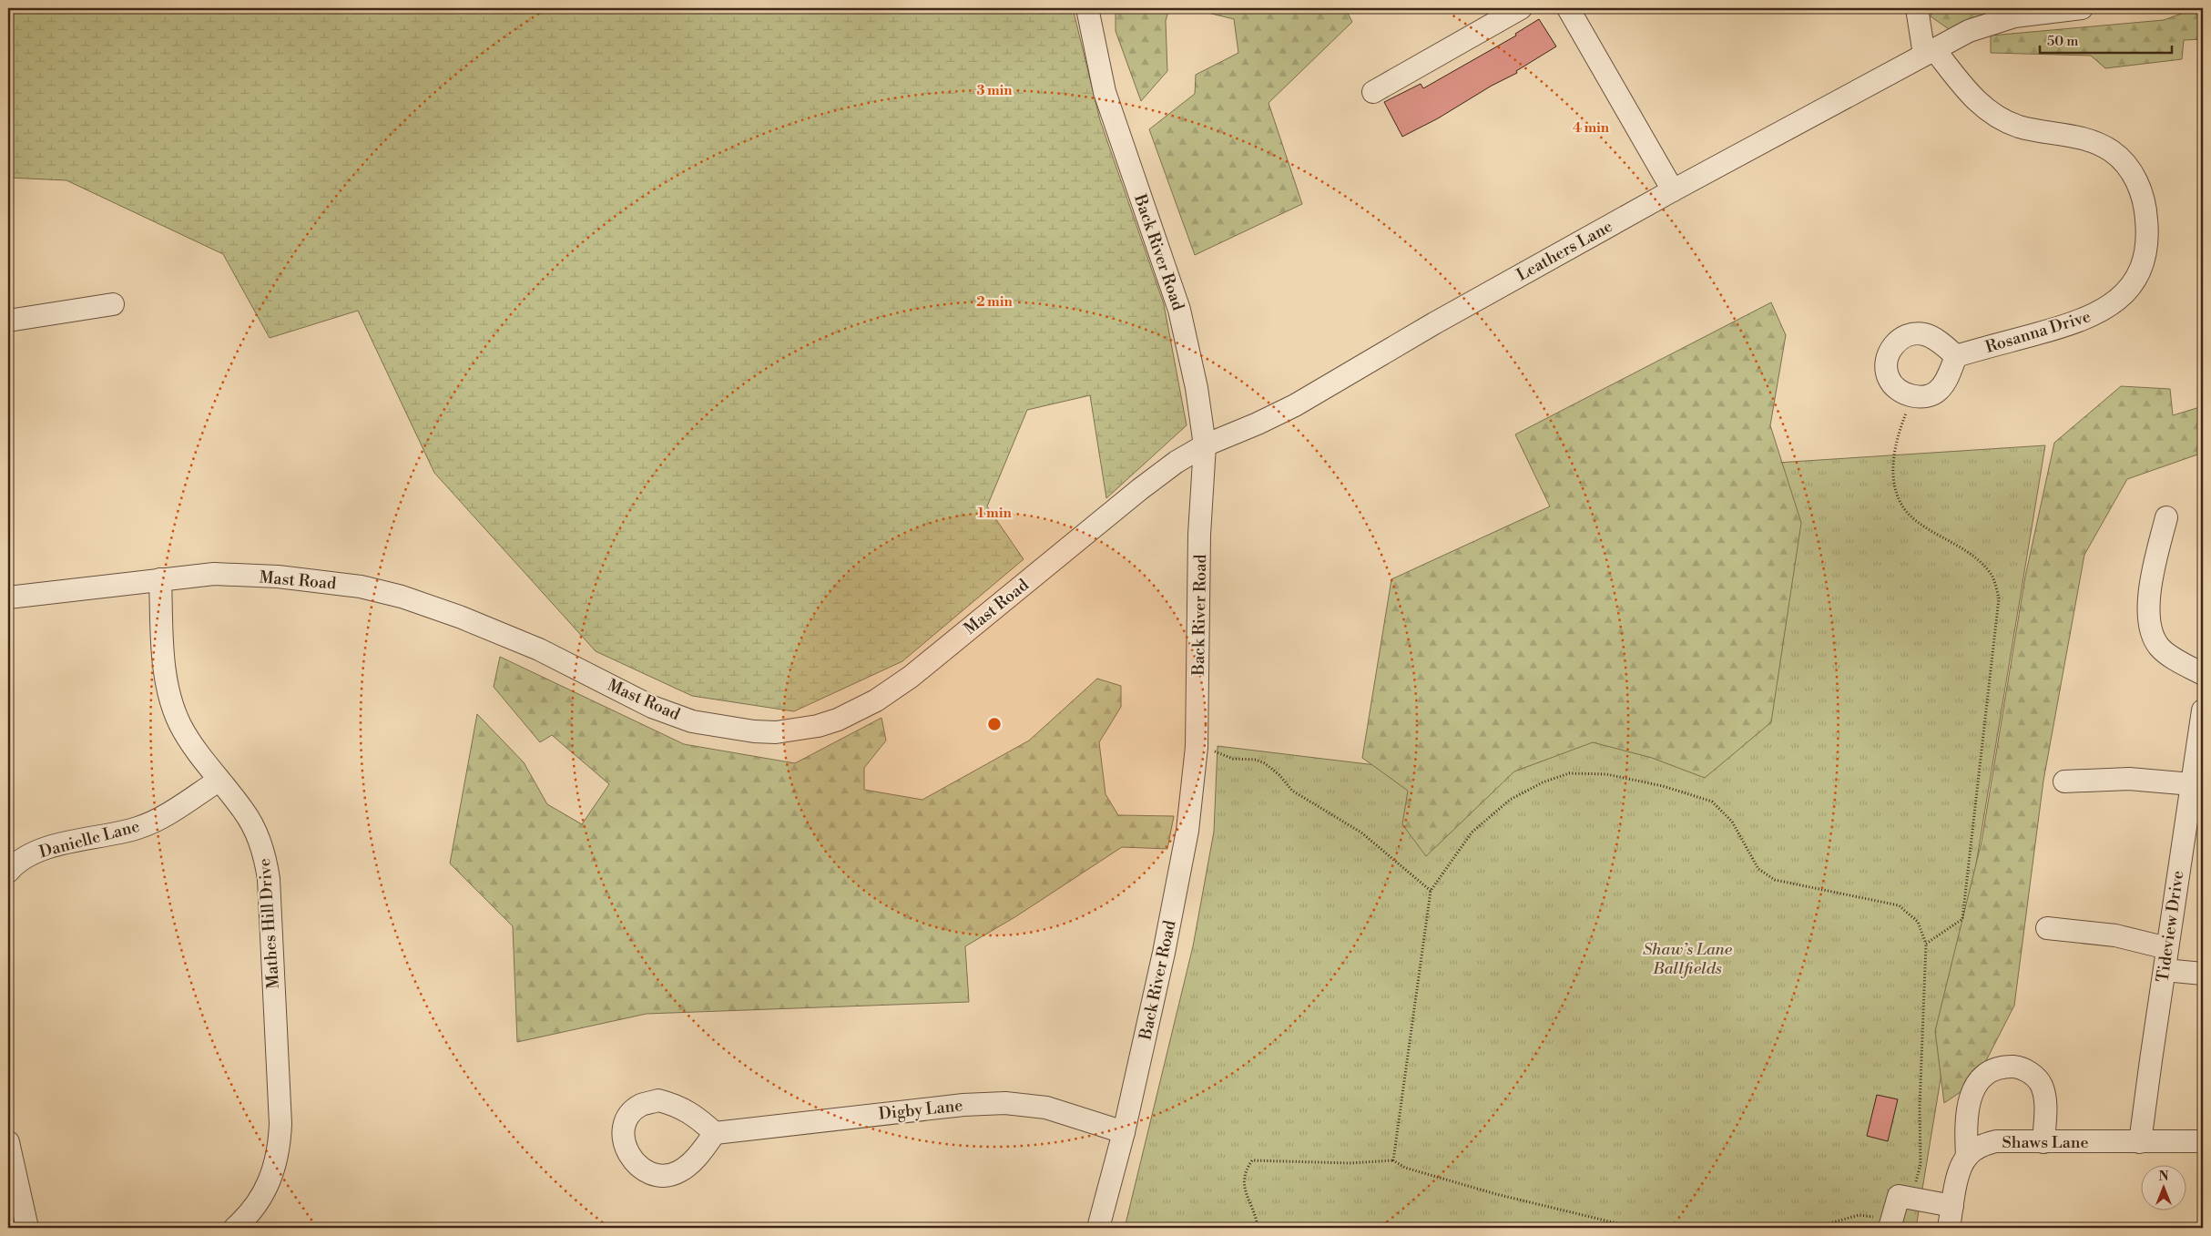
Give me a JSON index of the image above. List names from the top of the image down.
{
  "streets": {
    "street": [
      "Leathers Lane",
      "Back River Road",
      "Rosanna Drive",
      "Mast Road",
      "Danielle Lane",
      "Mathes Hill Drive",
      "Tideview Drive",
      "Digby Lane",
      "Shaws Lane"
    ]
  },
  "crossings": [
    ["Leathers Lane", "Back River Road"],
    ["Leathers Lane", "Rosanna Drive"],
    ["Leathers Lane", "Mast Road"],
    ["Back River Road", "Mast Road"],
    ["Back River Road", "Digby Lane"],
    ["Mast Road", "Mathes Hill Drive"],
    ["Danielle Lane", "Mathes Hill Drive"],
    ["Tideview Drive", "Shaws Lane"]
  ],
  "parks": ["Shaw’s Lane Ballfields"],
  "scale_bar": "50 m",
  "north": "top",
  "rings": [
    "3 min",
    "4 min",
    "2 min",
    "1 min"
  ]
}
